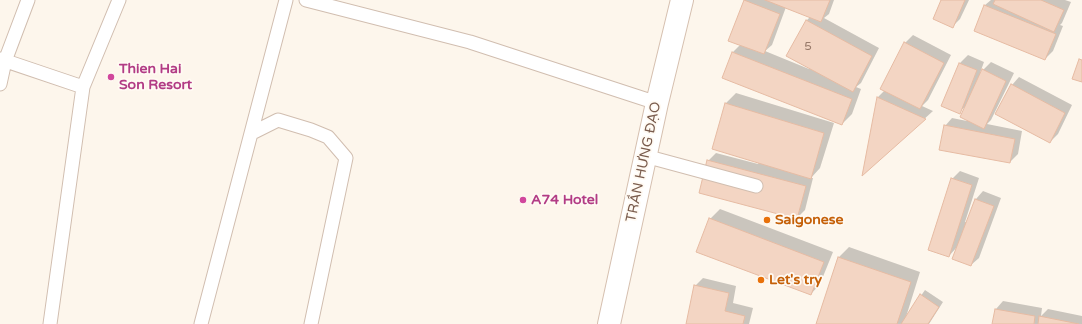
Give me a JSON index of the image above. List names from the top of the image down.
{
  "streets": {
    "main road": ["TRẦN HƯNG ĐẠO"]
  },
  "places": [
    "Thien Hai Son Resort",
    "A74 Hotel",
    "Saigonese",
    "Let's try"
  ],
  "house_numbers": ["5"]
}
